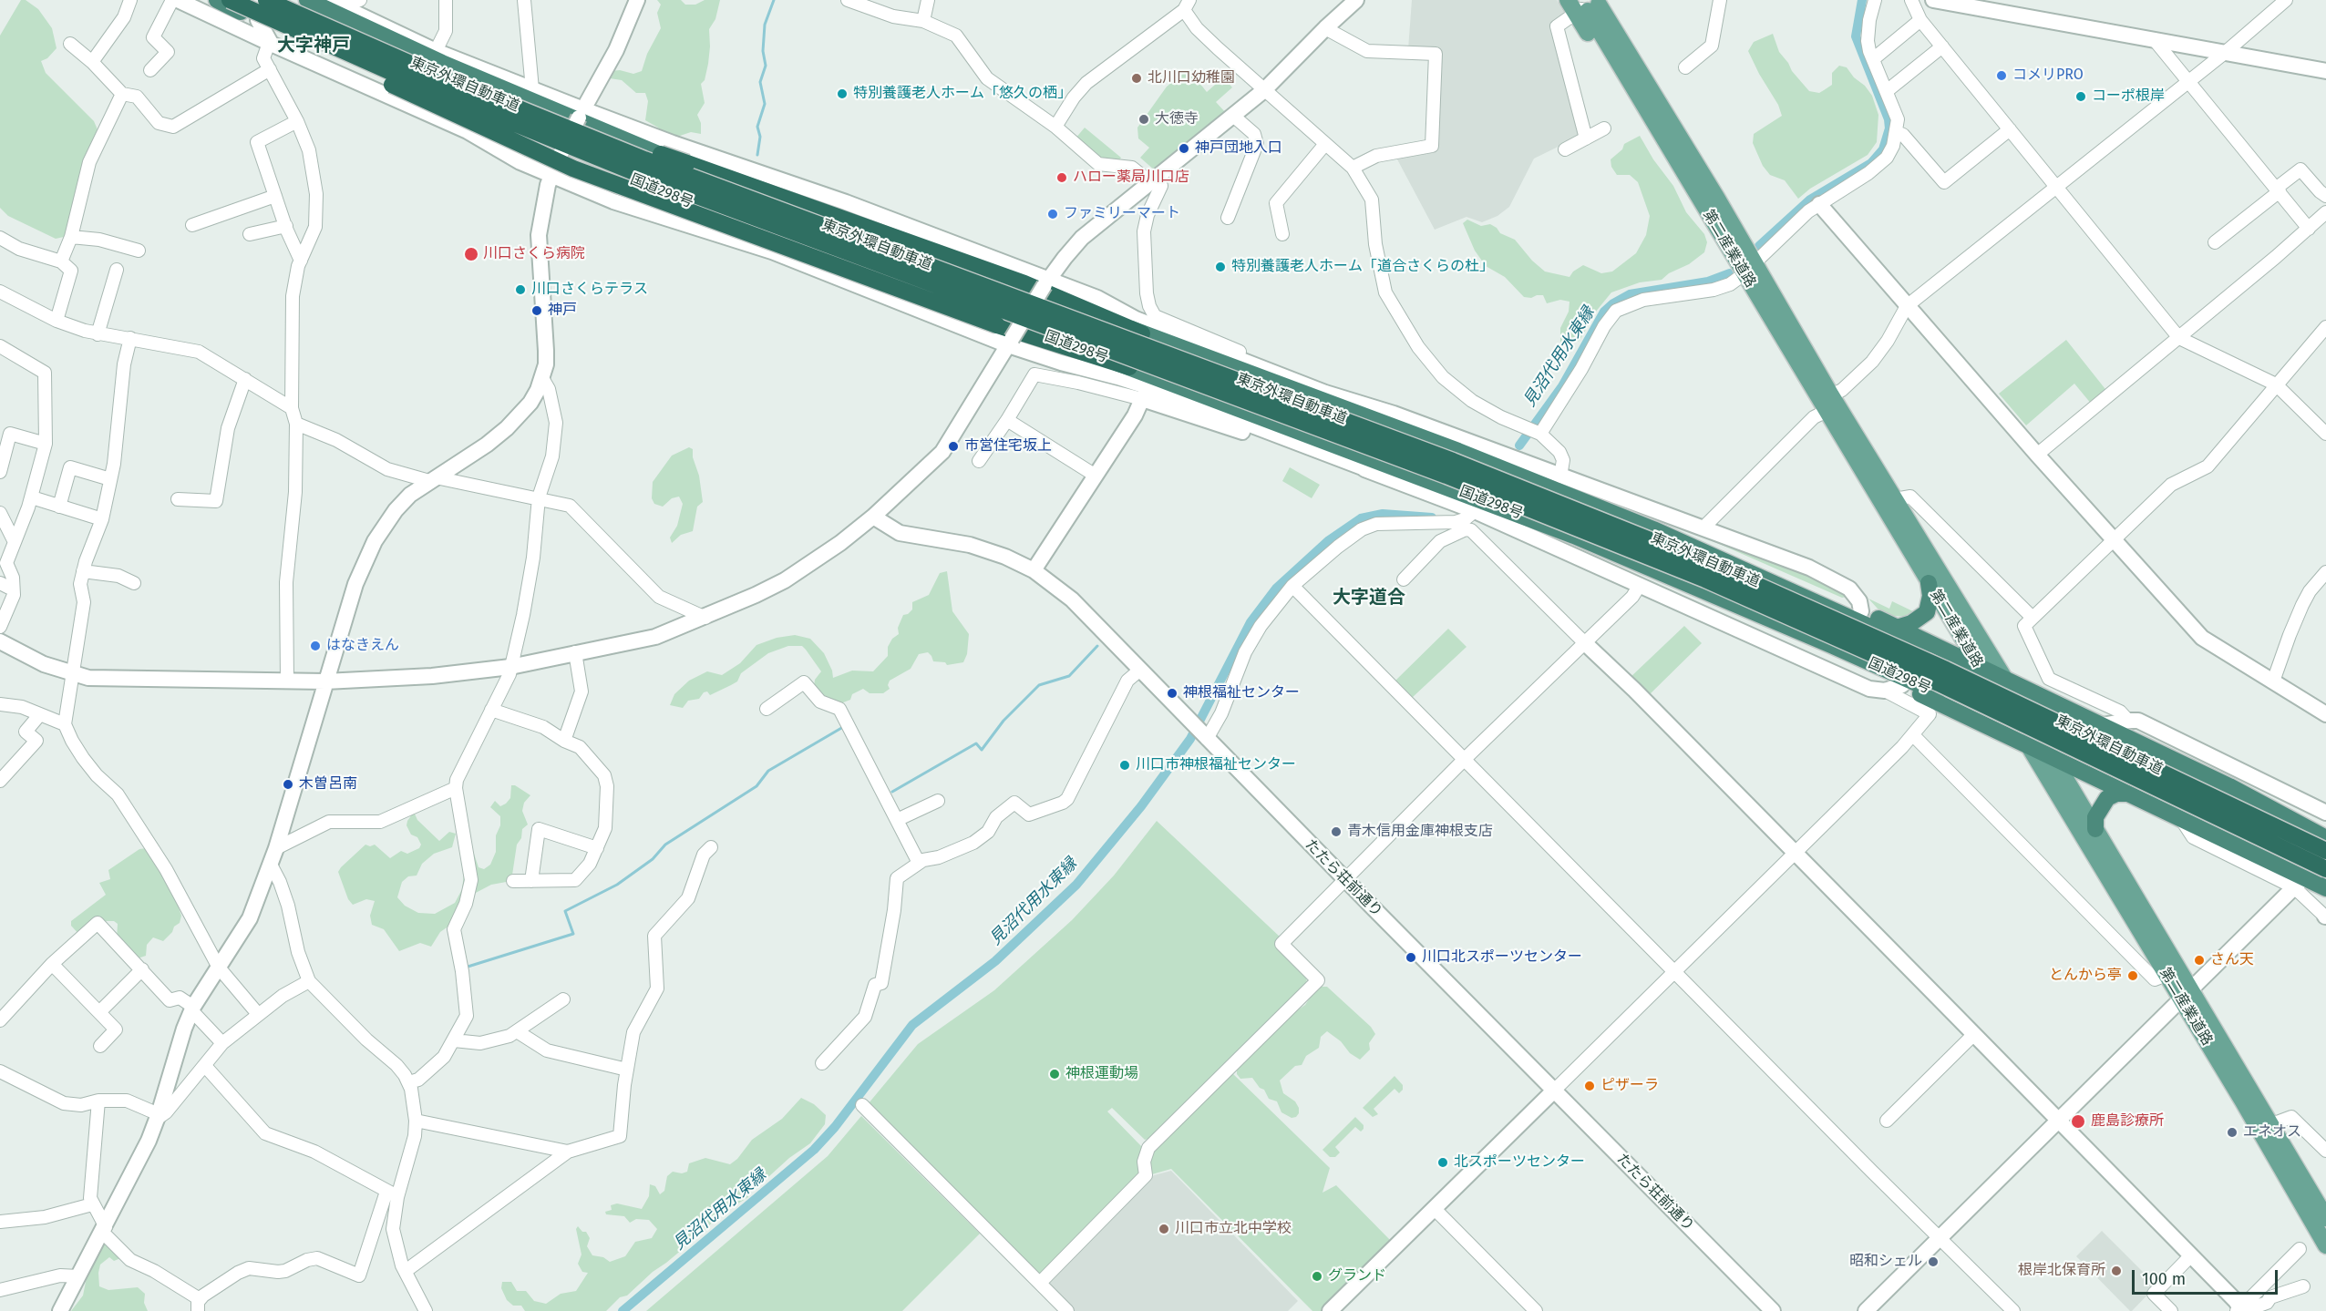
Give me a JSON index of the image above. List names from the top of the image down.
{
  "streets": {
    "highway": ["東京外環自動車道", "国道298号"],
    "main road": ["第二産業道路"],
    "street": ["たたら荘前通り"]
  },
  "districts": ["大字神戸", "大字道合"],
  "water": ["見沼代用水東縁"],
  "places": [
    "コメリPRO",
    "北川口幼稚園",
    "特別養護老人ホーム「悠久の栖」",
    "コーポ根岸",
    "大徳寺",
    "神戸団地入口",
    "ハロー薬局川口店",
    "ファミリーマート",
    "川口さくら病院",
    "特別養護老人ホーム「道合さくらの杜」",
    "川口さくらテラス",
    "神戸",
    "市営住宅坂上",
    "はなきえん",
    "神根福祉センター",
    "川口市神根福祉センター",
    "木曽呂南",
    "青木信用金庫神根支店",
    "川口北スポーツセンター",
    "さん天",
    "とんから亭",
    "神根運動場",
    "ピザーラ",
    "鹿島診療所",
    "エネオス",
    "北スポーツセンター",
    "川口市立北中学校",
    "昭和シェル",
    "根岸北保育所",
    "グランド"
  ],
  "scale_bar": "100 m"
}
